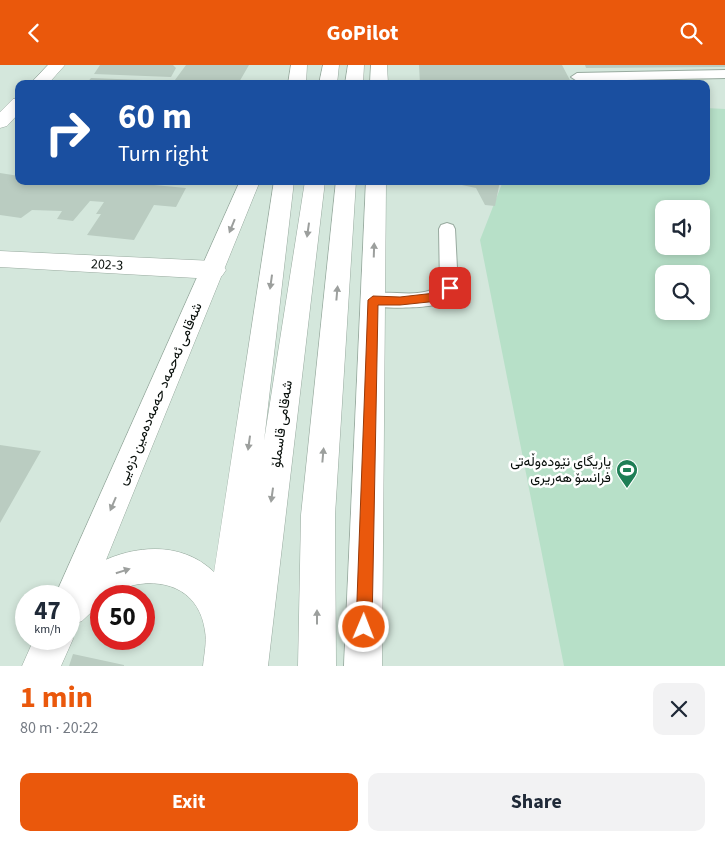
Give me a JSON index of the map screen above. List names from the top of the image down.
{
  "streets": {
    "main road": ["202-3", "شەقامی ئەحمەد حەمەدەمین دزەیی", "شەقامی قاسملۆ"]
  },
  "crossings": [
    ["202-3", "شەقامی ئەحمەد حەمەدەمین دزەیی"]
  ],
  "places": {
    "sports": ["یاریگای نێودەوڵەتی فرانسۆ هەریری"]
  },
  "page": {
    "header": "GoPilot",
    "turn": ["60 m", "Turn right"],
    "speed": "47 km/h",
    "limit": "50",
    "heading": ["1 min", "80 m · 20:22"],
    "buttons": ["Exit", "Share"]
  }
}
